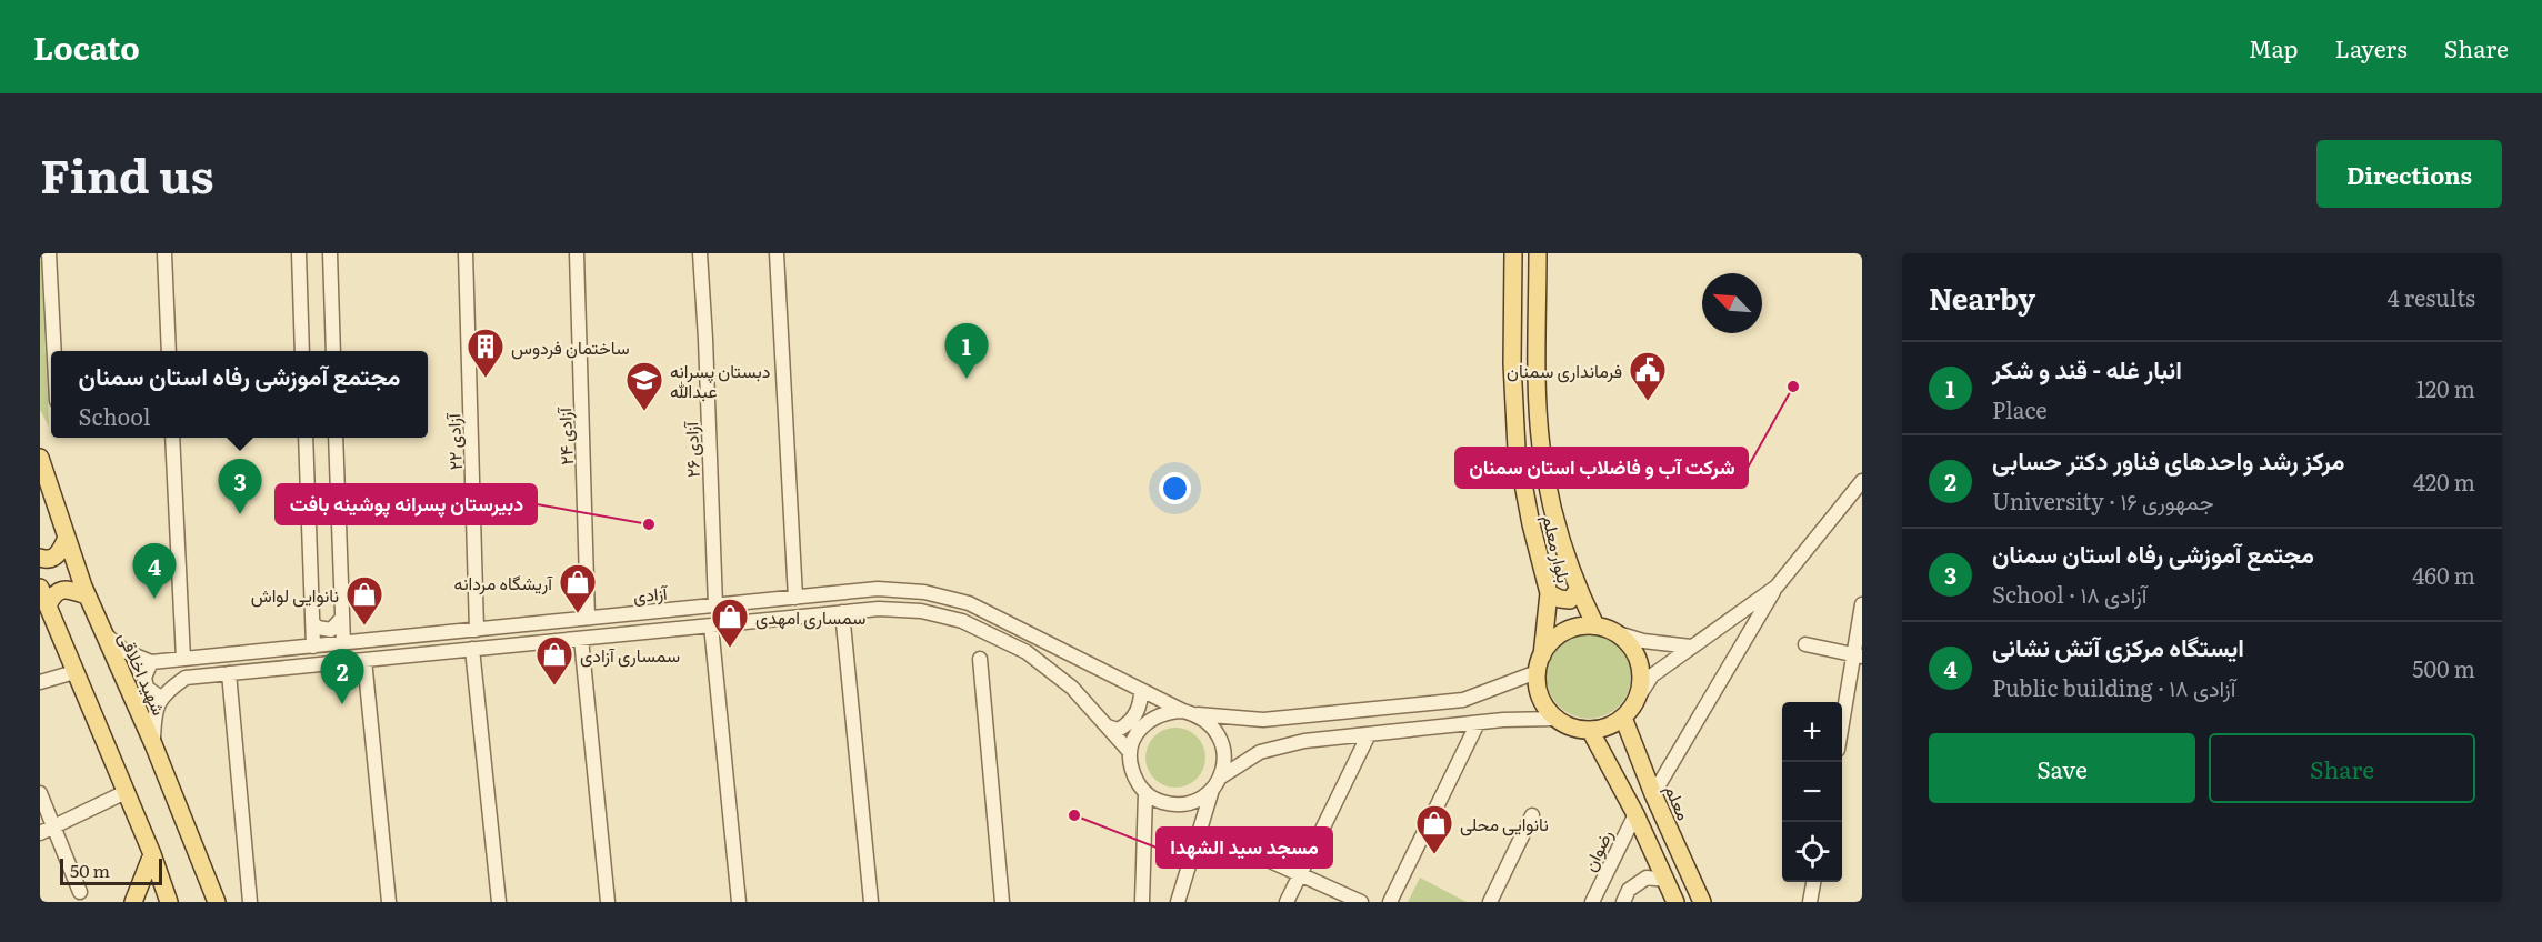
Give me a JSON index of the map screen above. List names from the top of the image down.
{
  "streets": {
    "main road": ["بلوار معلم", "شهید اخلاقی", "معلم"],
    "street": [
      "آزادی ۲۴",
      "آزادی ۲۲",
      "آزادی ۲۶",
      "آزادی",
      "رضوان"
    ]
  },
  "crossings": [
    ["آزادی ۲۴", "آزادی"],
    ["آزادی ۲۲", "آزادی"],
    ["آزادی ۲۶", "آزادی"],
    ["بلوار معلم", "معلم"]
  ],
  "places": {
    "building": ["ساختمان فردوس"],
    "other": ["شرکت آب و فاضلاب استان سمنان", "دبیرستان پسرانه پوشینه بافت", "مسجد سید الشهدا"],
    "public building": ["فرمانداری سمنان"],
    "school or university": ["دبستان پسرانه عبدالله"],
    "shop": [
      "آریشگاه مردانه",
      "نانوایی لواش",
      "سمساری امهدی",
      "سمساری آزادی",
      "نانوایی محلی"
    ]
  },
  "scale_bar": "50 m",
  "north": "top left",
  "page": {
    "header": "Locato",
    "nav": ["Map", "Layers", "Share"],
    "title": "Find us",
    "buttons": [
      "Directions",
      ["Save", "Share"]
    ],
    "heading": ["Nearby", "4 results"],
    "pins": [
      "1",
      "3",
      "4",
      "2"
    ],
    "list": [
      {
        "mark": "1",
        "name": "انبار غله - قند و شکر",
        "note": "Place",
        "value": "120 m"
      },
      {
        "mark": "2",
        "name": "مرکز رشد واحدهای فناور دکتر حسابی",
        "note": "University · جمهوری ۱۶",
        "value": "420 m"
      },
      {
        "mark": "3",
        "name": "مجتمع آموزشی رفاه استان سمنان",
        "note": "School · آزادی ۱۸",
        "value": "460 m"
      },
      {
        "mark": "4",
        "name": "ایستگاه مرکزی آتش نشانی",
        "note": "Public building · آزادی ۱۸",
        "value": "500 m"
      }
    ],
    "popup": ["مجتمع آموزشی رفاه استان سمنان", "School"],
    "map_buttons": ["+", "−"],
    "scale": "50 m"
  }
}
